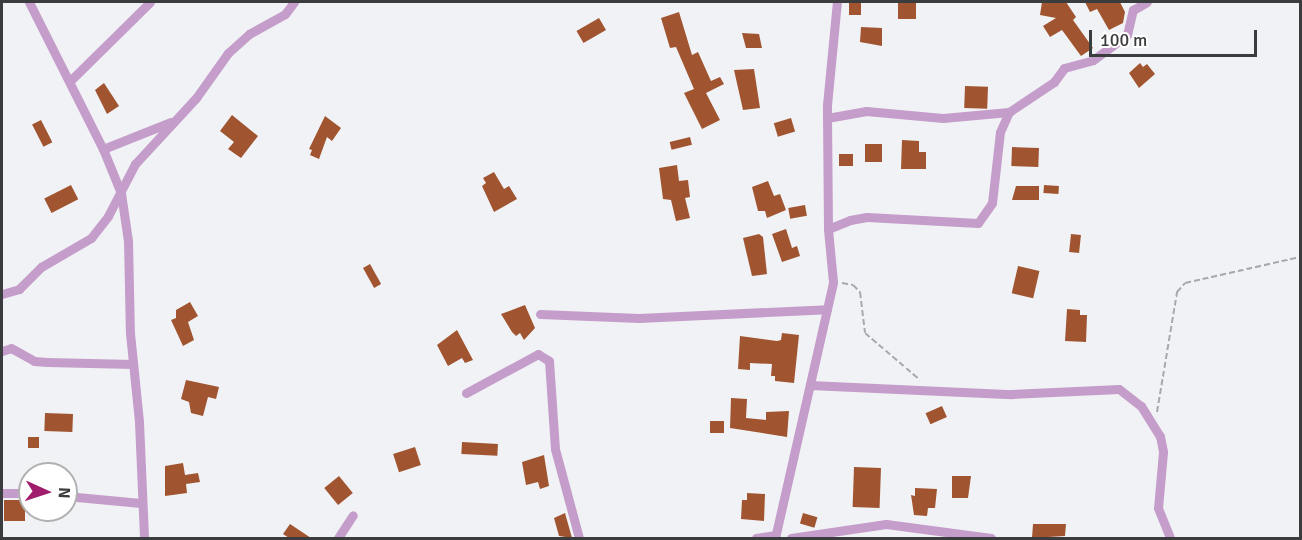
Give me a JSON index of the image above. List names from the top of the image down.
{
  "scale_bar": "100 m",
  "north": "right"
}
